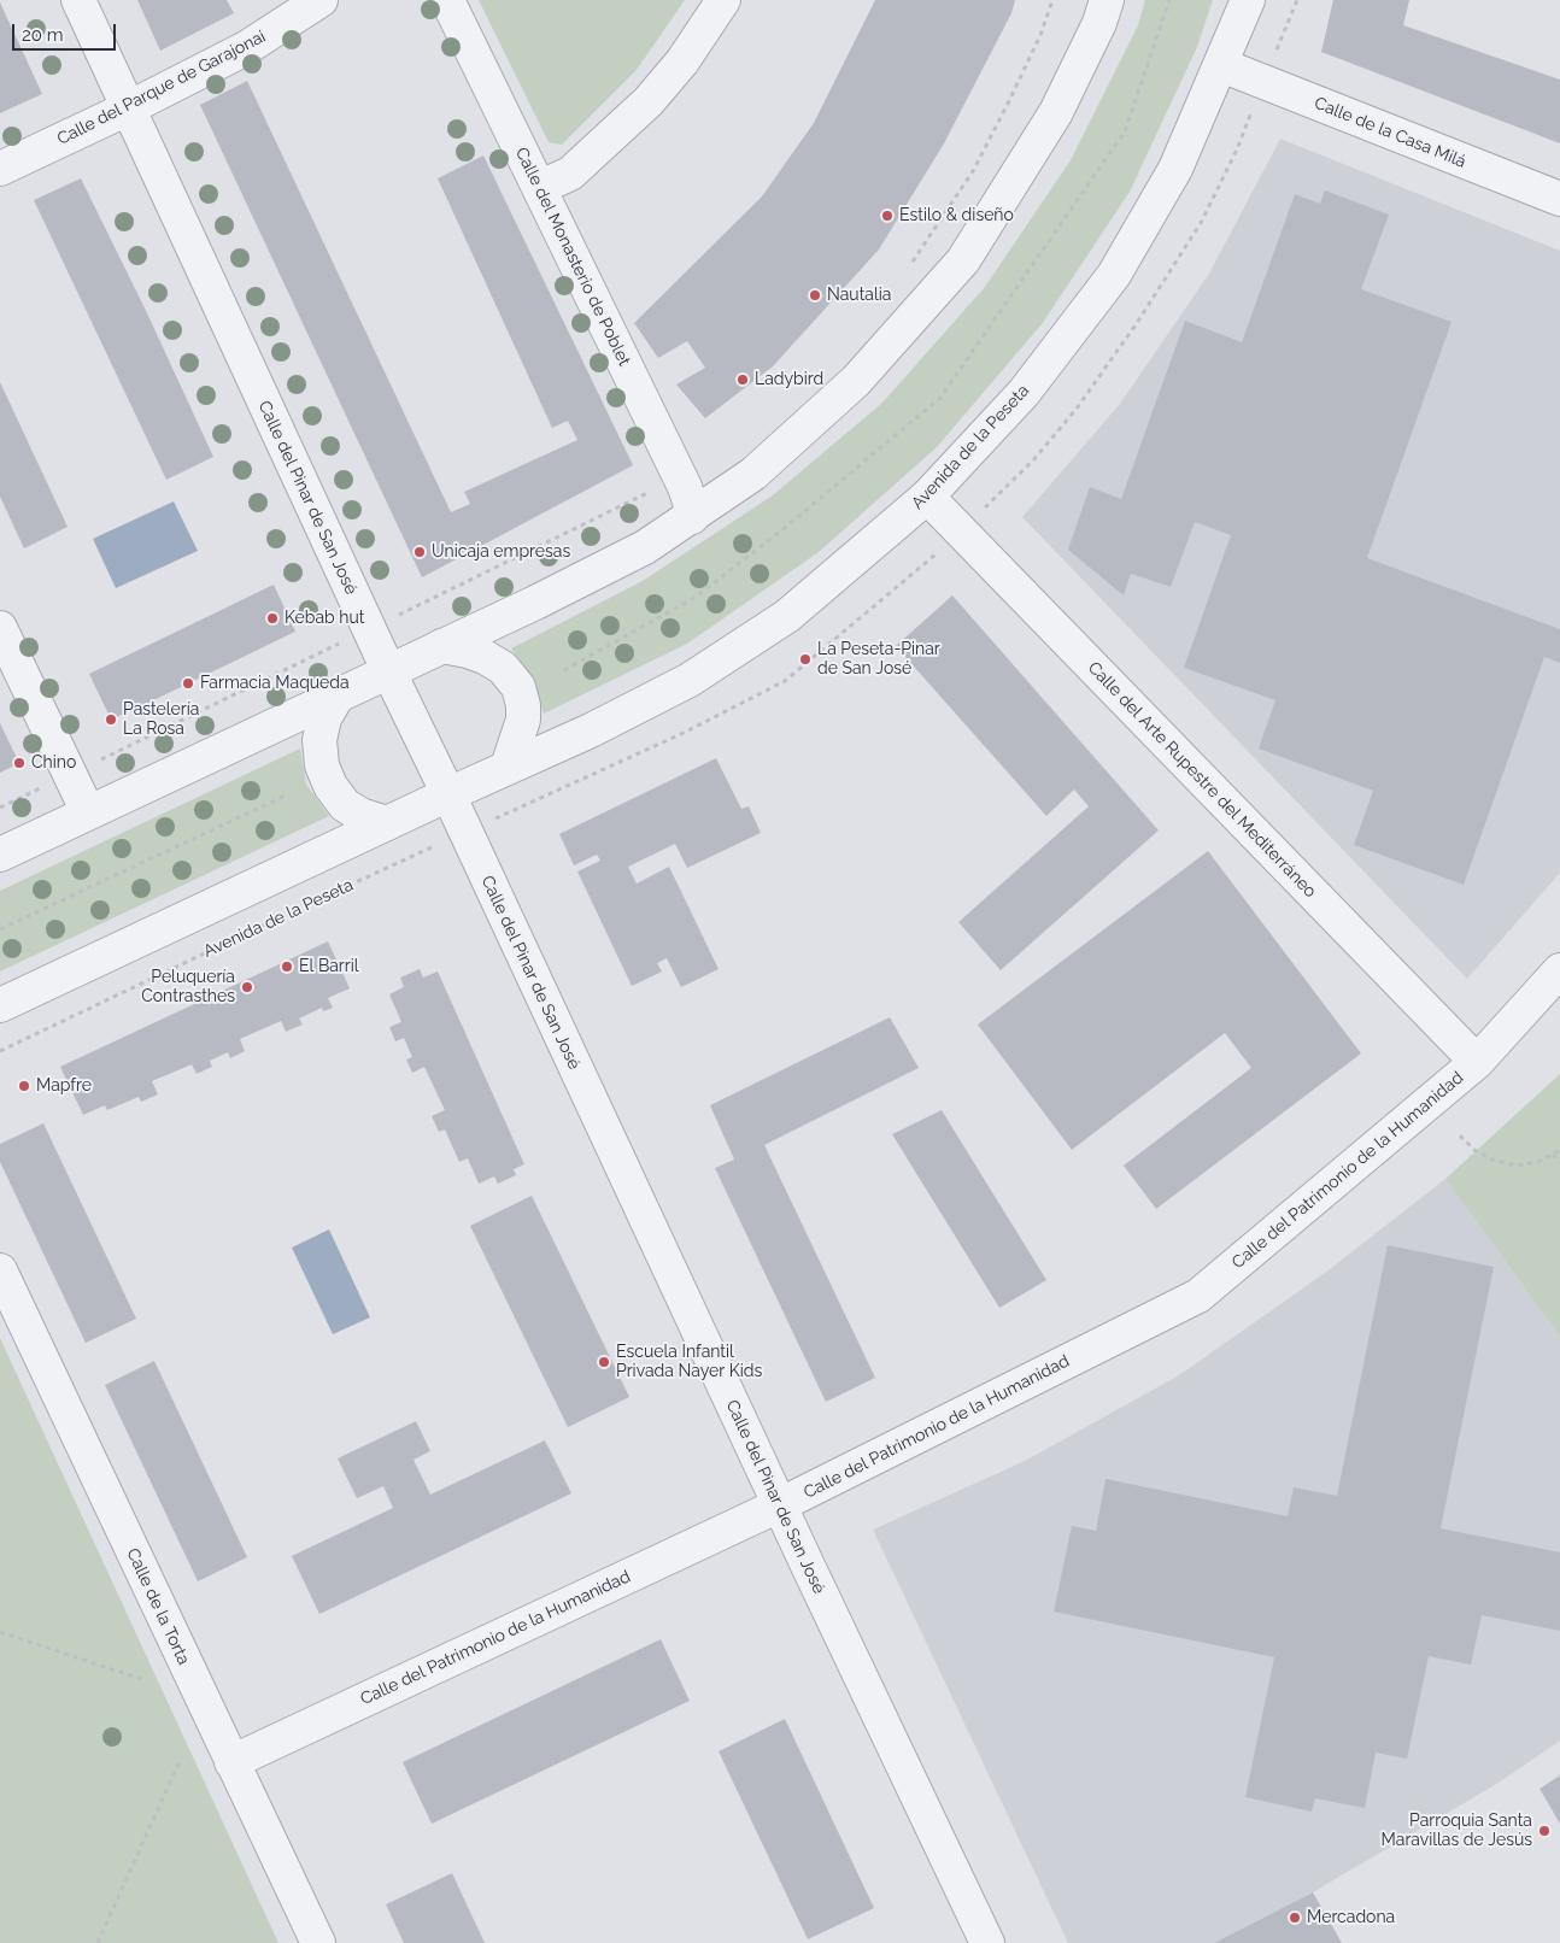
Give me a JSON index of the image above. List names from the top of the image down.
{
  "streets": {
    "street": [
      "Calle del Parque de Garajonai",
      "Calle de la Casa Milá",
      "Calle del Monasterio de Poblet",
      "Avenida de la Peseta",
      "Calle del Pinar de San José",
      "Calle del Arte Rupestre del Mediterráneo",
      "Calle del Patrimonio de la Humanidad",
      "Calle de la Torta"
    ]
  },
  "crossings": [
    ["Calle del Parque de Garajonai", "Calle del Pinar de San José"],
    ["Calle de la Casa Milá", "Avenida de la Peseta"],
    ["Avenida de la Peseta", "Calle del Pinar de San José"],
    ["Avenida de la Peseta", "Calle del Arte Rupestre del Mediterráneo"],
    ["Calle del Pinar de San José", "Calle del Patrimonio de la Humanidad"],
    ["Calle del Arte Rupestre del Mediterráneo", "Calle del Patrimonio de la Humanidad"],
    ["Calle del Patrimonio de la Humanidad", "Calle de la Torta"]
  ],
  "places": [
    "Estilo & diseño",
    "Nautalia",
    "Ladybird",
    "Unicaja empresas",
    "Kebab hut",
    "La Peseta-Pinar de San José",
    "Farmacia Maqueda",
    "Pastelería La Rosa",
    "Chino",
    "El Barril",
    "Peluquería Contrasthes",
    "Mapfre",
    "Escuela Infantil Privada Nayer Kids",
    "Parroquia Santa Maravillas de Jesús",
    "Mercadona"
  ],
  "scale_bar": "20 m"
}
